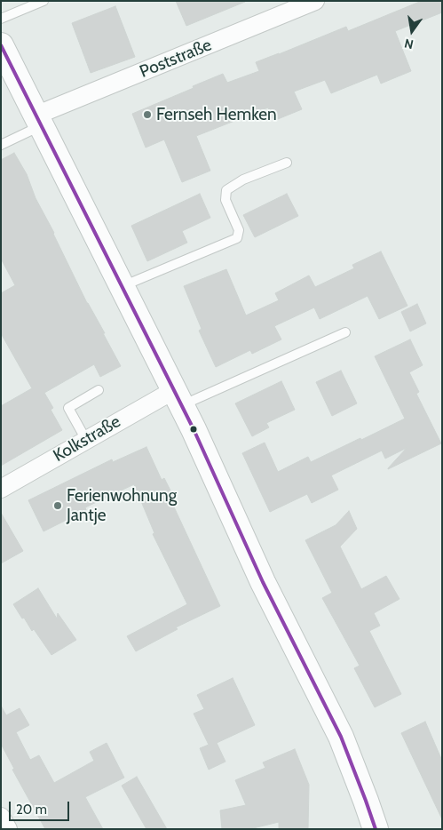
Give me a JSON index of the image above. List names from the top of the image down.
{
  "streets": {
    "street": ["Poststraße", "Kolkstraße"]
  },
  "places": ["Fernseh Hemken", "Ferienwohnung Jantje"],
  "scale_bar": "20 m",
  "north": "bottom"
}
